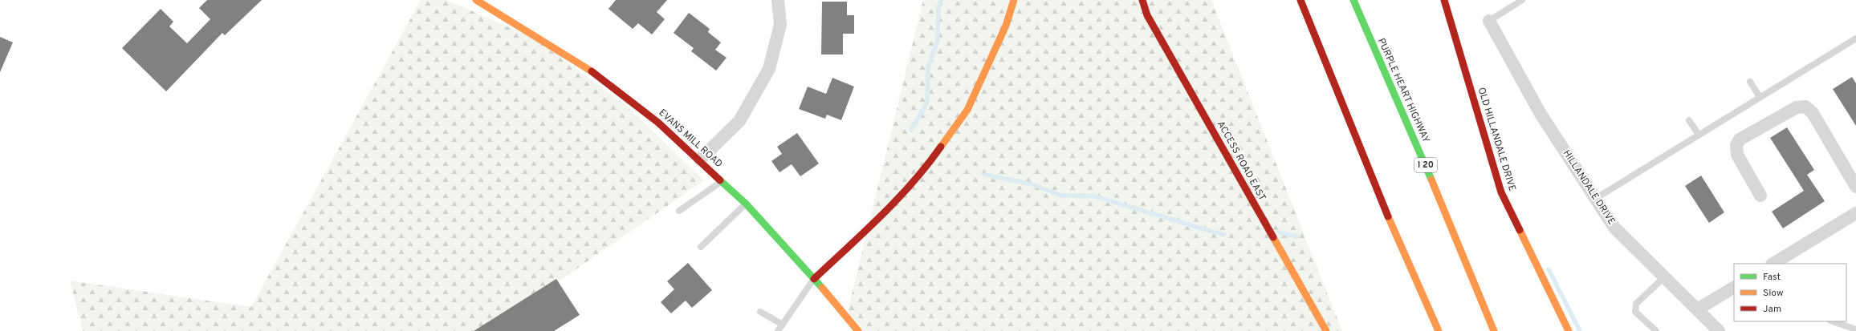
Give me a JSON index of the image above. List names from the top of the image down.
{
  "streets": {
    "main road": [
      "PURPLE HEART HIGHWAY",
      "EVANS MILL ROAD",
      "OLD HILLANDALE DRIVE",
      "ACCESS ROAD EAST",
      "I 20"
    ],
    "street": ["HILLANDALE DRIVE"]
  },
  "legend": ["Fast", "Slow", "Jam"]
}
